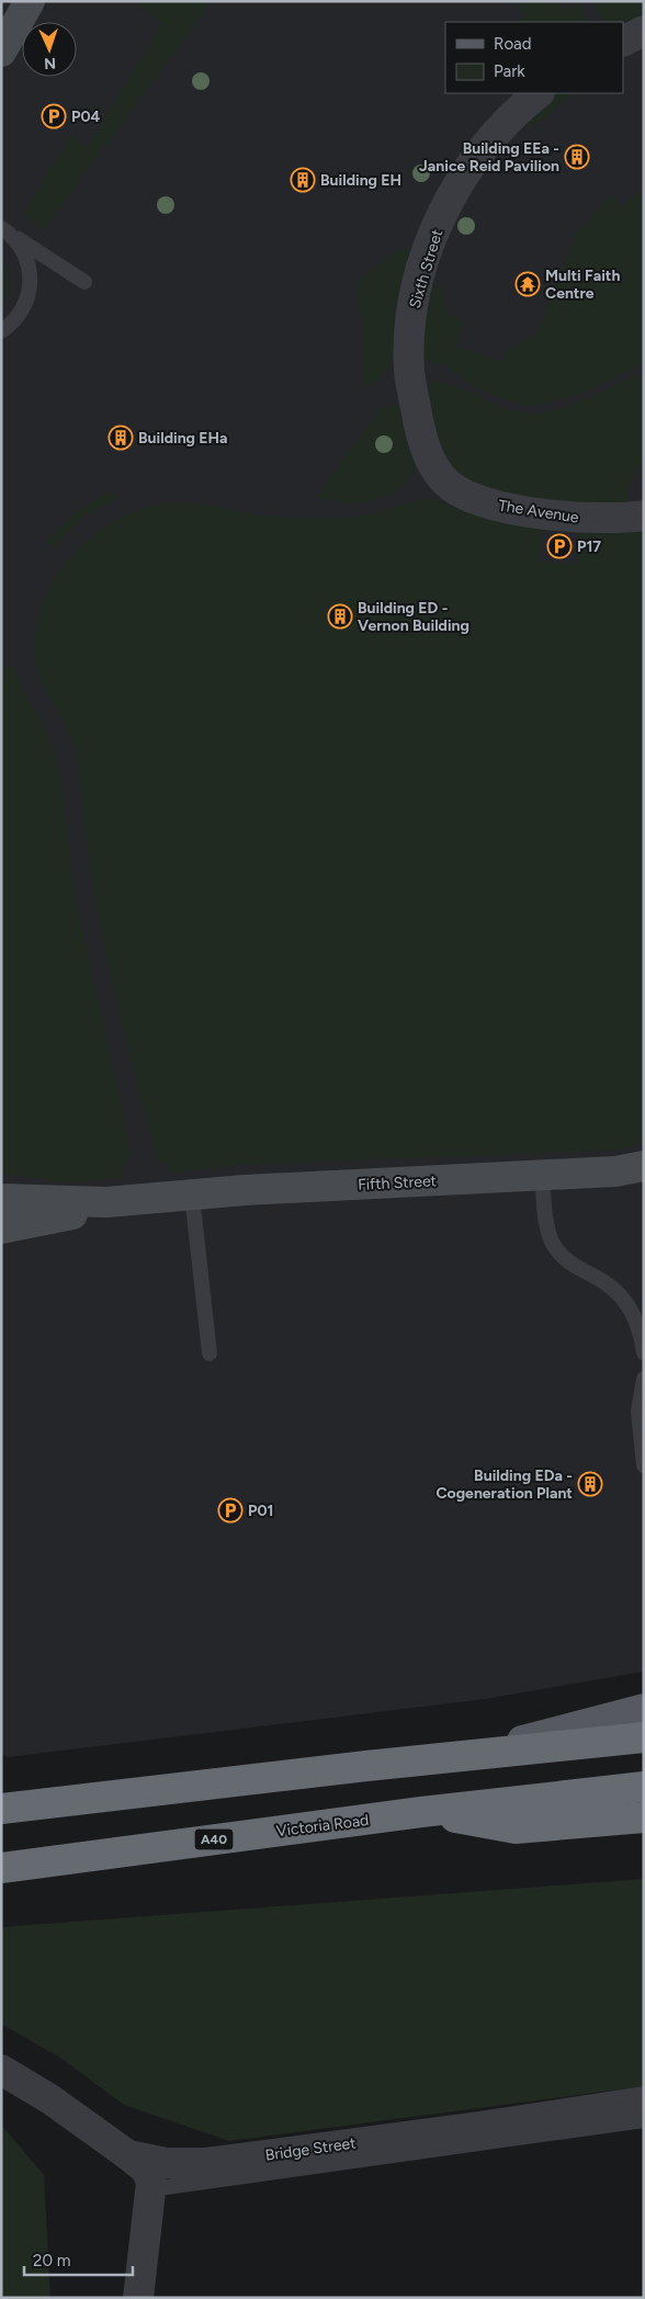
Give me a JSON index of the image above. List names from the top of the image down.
{
  "streets": {
    "highway": ["Victoria Road", "A40"],
    "street": [
      "Sixth Street",
      "The Avenue",
      "Fifth Street",
      "Bridge Street"
    ]
  },
  "crossings": [
    ["Sixth Street", "The Avenue"],
    ["Victoria Road", "A40"]
  ],
  "places": {
    "parking": ["P04", "P17", "P01"],
    "building": [
      "Building EEa - Janice Reid Pavilion",
      "Building EH",
      "Building EHa",
      "Building ED - Vernon Building",
      "Building EDa - Cogeneration Plant"
    ],
    "temple": ["Multi Faith Centre"]
  },
  "legend": ["Road", "Park"],
  "scale_bar": "20 m",
  "north": "bottom"
}
